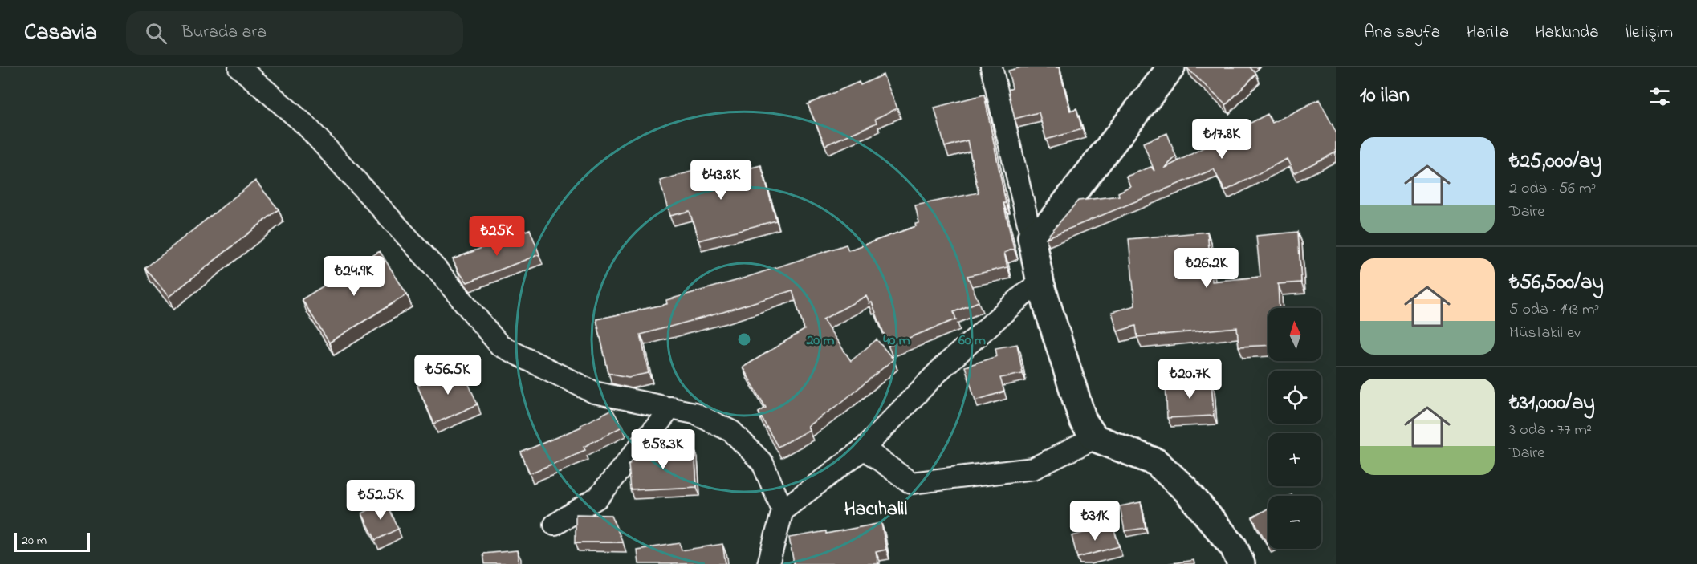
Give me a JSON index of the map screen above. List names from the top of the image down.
{
  "districts": ["Hacıhalil"],
  "scale_bar": "20 m",
  "north": "top",
  "page": {
    "header": "Casavia",
    "search": "Burada ara",
    "nav": [
      "Ana sayfa",
      "Harita",
      "Hakkında",
      "İletişim"
    ],
    "heading": "10 ilan",
    "price": [
      "₺17.8K",
      "₺43.8K",
      "₺25K",
      "₺26.2K",
      "₺24.9K",
      "₺56.5K",
      "₺20.7K",
      "₺58.3K",
      "₺52.5K",
      "₺31K"
    ],
    "list": [
      {
        "name": "₺25,000/ay",
        "note": "2 oda · 56 m² · Daire"
      },
      {
        "name": "₺56,500/ay",
        "note": "5 oda · 143 m² · Müstakil ev"
      },
      {
        "name": "₺31,000/ay",
        "note": "3 oda · 77 m² · Daire"
      }
    ],
    "map_buttons": ["+", "−"],
    "scale": "20 m"
  },
  "rings": ["20 m", "40 m", "60 m"]
}
